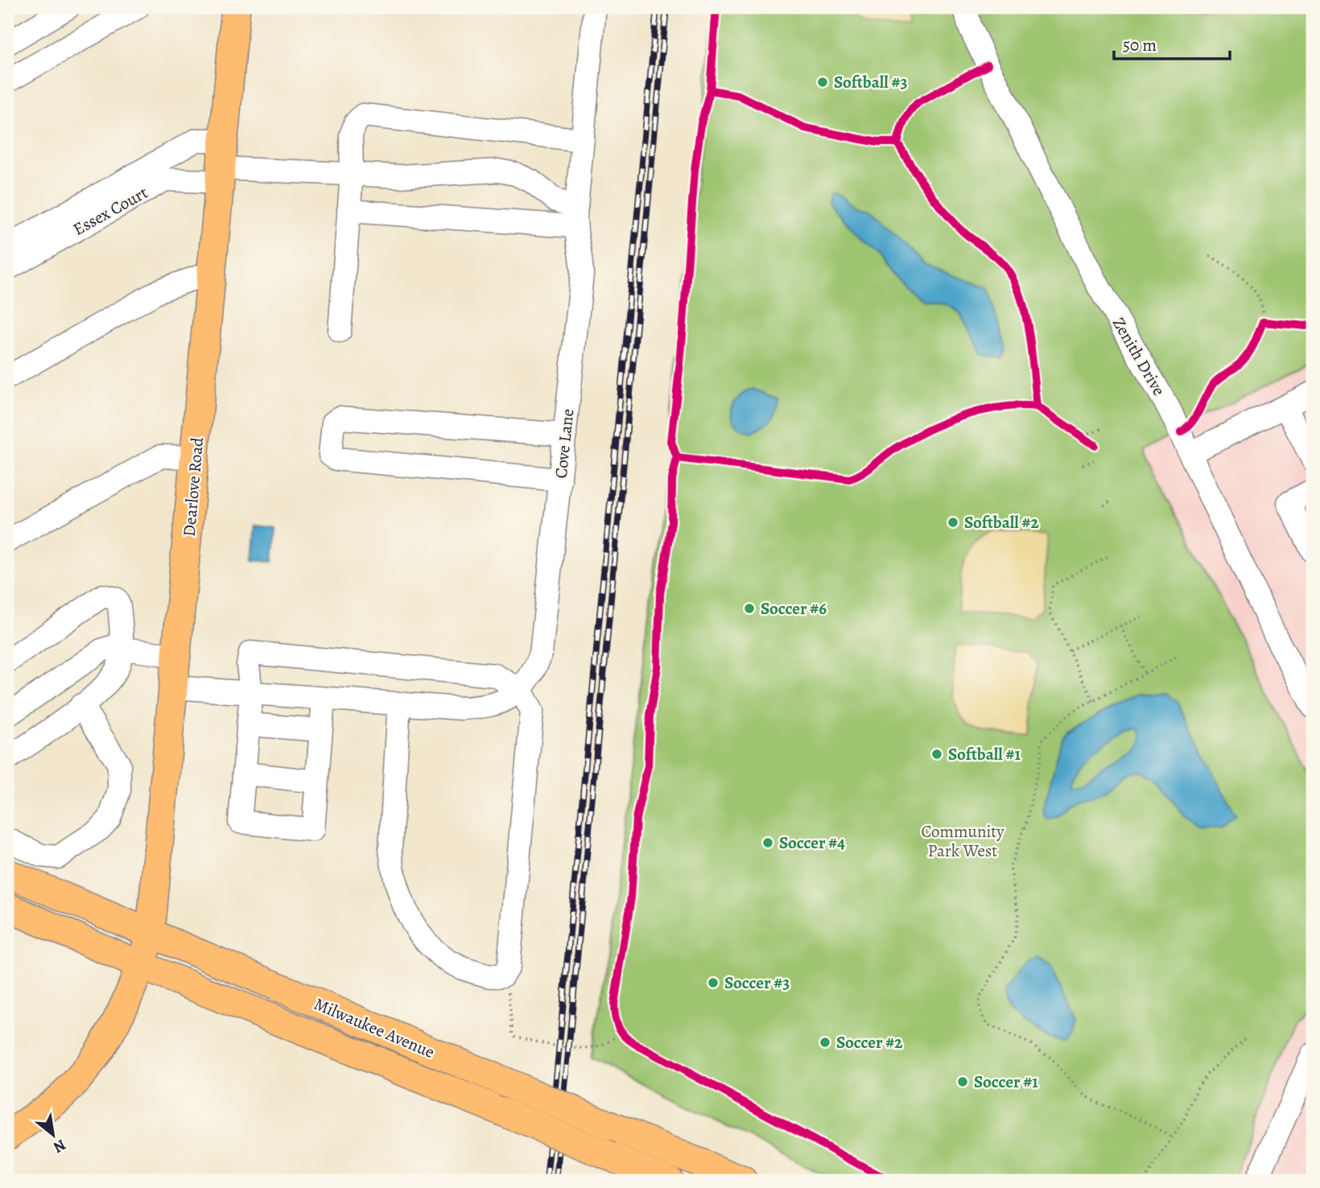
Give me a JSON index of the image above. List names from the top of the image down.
{
  "streets": {
    "main road": ["Dearlove Road", "Milwaukee Avenue"],
    "street": ["Essex Court", "Zenith Drive", "Cove Lane"]
  },
  "crossings": [
    ["Essex Court", "Dearlove Road"],
    ["Cove Lane", "Dearlove Road"],
    ["Dearlove Road", "Milwaukee Avenue"]
  ],
  "parks": ["Community Park West"],
  "places": [
    "Softball #3",
    "Softball #2",
    "Soccer #6",
    "Softball #1",
    "Soccer #4",
    "Soccer #3",
    "Soccer #2",
    "Soccer #1"
  ],
  "scale_bar": "50 m",
  "north": "bottom right"
}
